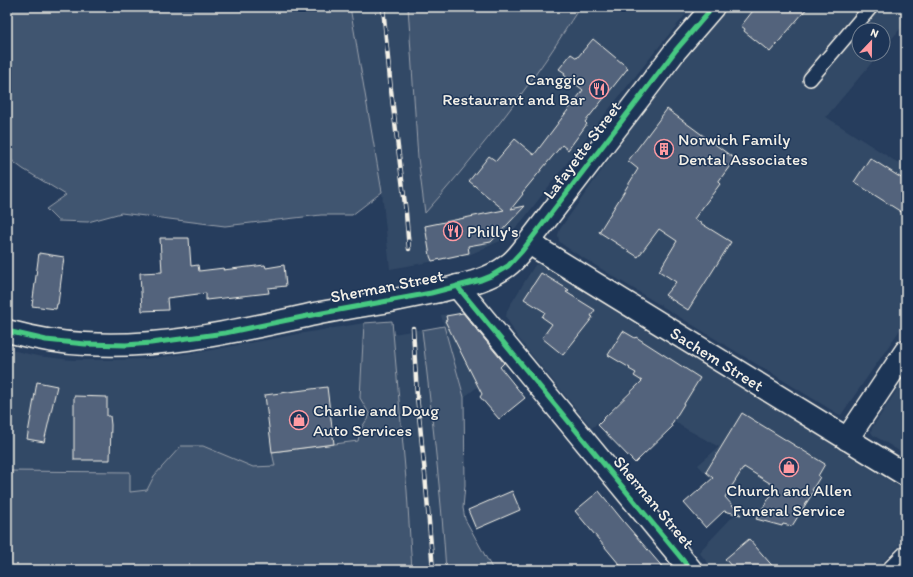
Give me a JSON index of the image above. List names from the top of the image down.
{
  "streets": {
    "street": ["Lafayette Street", "Sherman Street", "Sachem Street"]
  },
  "crossings": [
    ["Lafayette Street", "Sherman Street"],
    ["Lafayette Street", "Sachem Street"]
  ],
  "places": {
    "restaurant": ["Canggio Restaurant and Bar", "Philly's"],
    "building": ["Norwich Family Dental Associates"],
    "shop": ["Charlie and Doug Auto Services", "Church and Allen Funeral Service"]
  },
  "north": "top"
}
